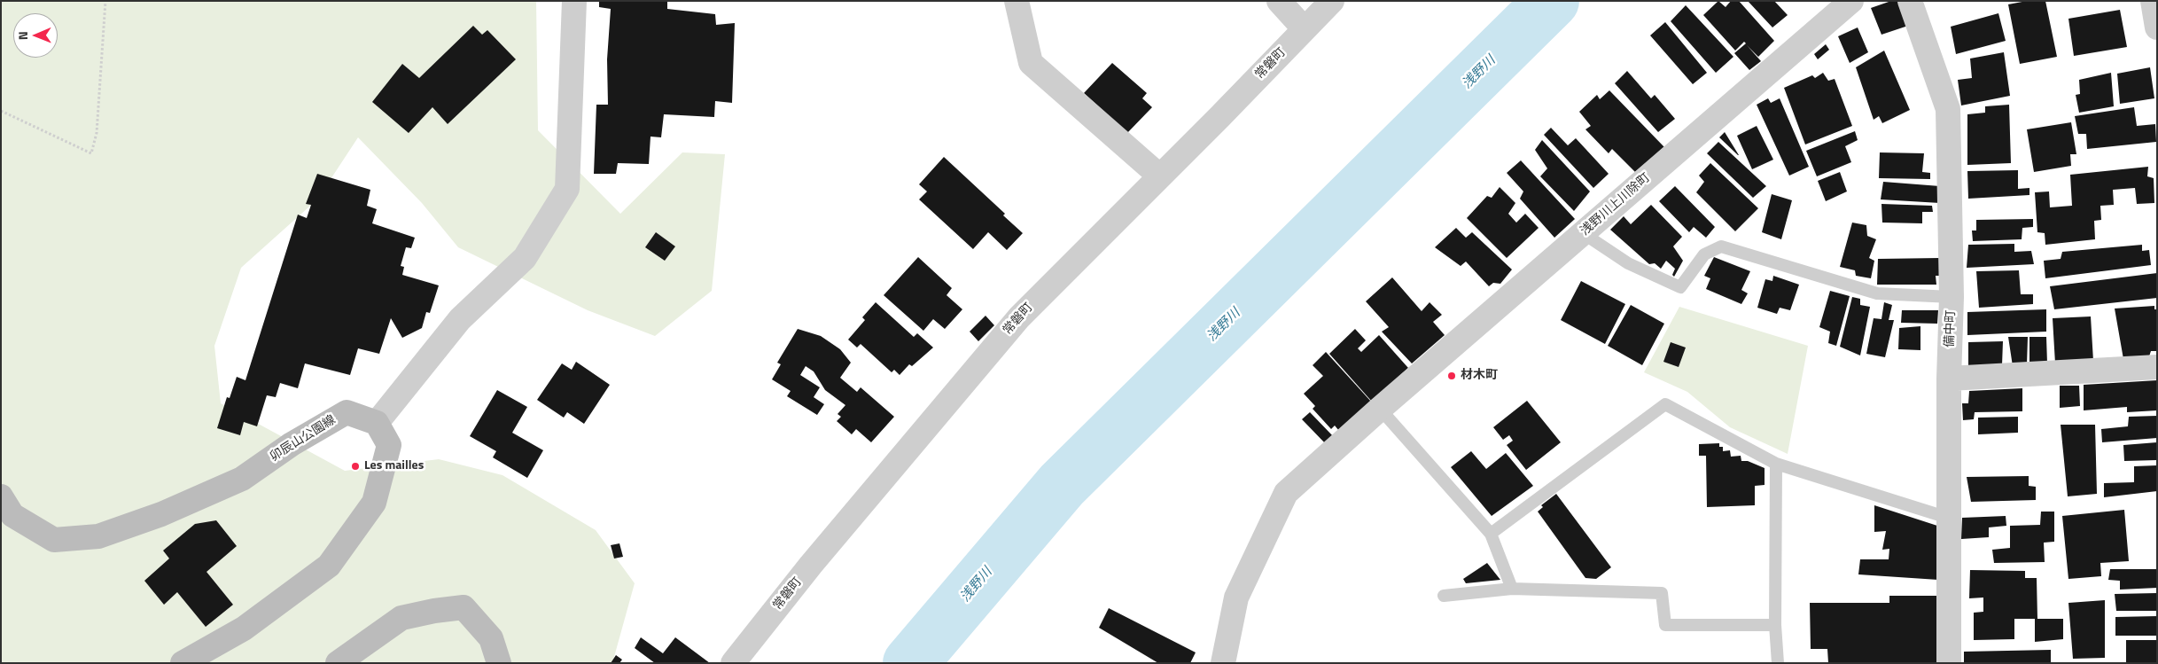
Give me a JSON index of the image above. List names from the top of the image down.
{
  "streets": {
    "street": [
      "常磐町",
      "浅野川上川除町",
      "備中町",
      "卯辰山公園線"
    ]
  },
  "water": ["浅野川"],
  "places": ["材木町", "Les mailles"],
  "north": "left"
}
